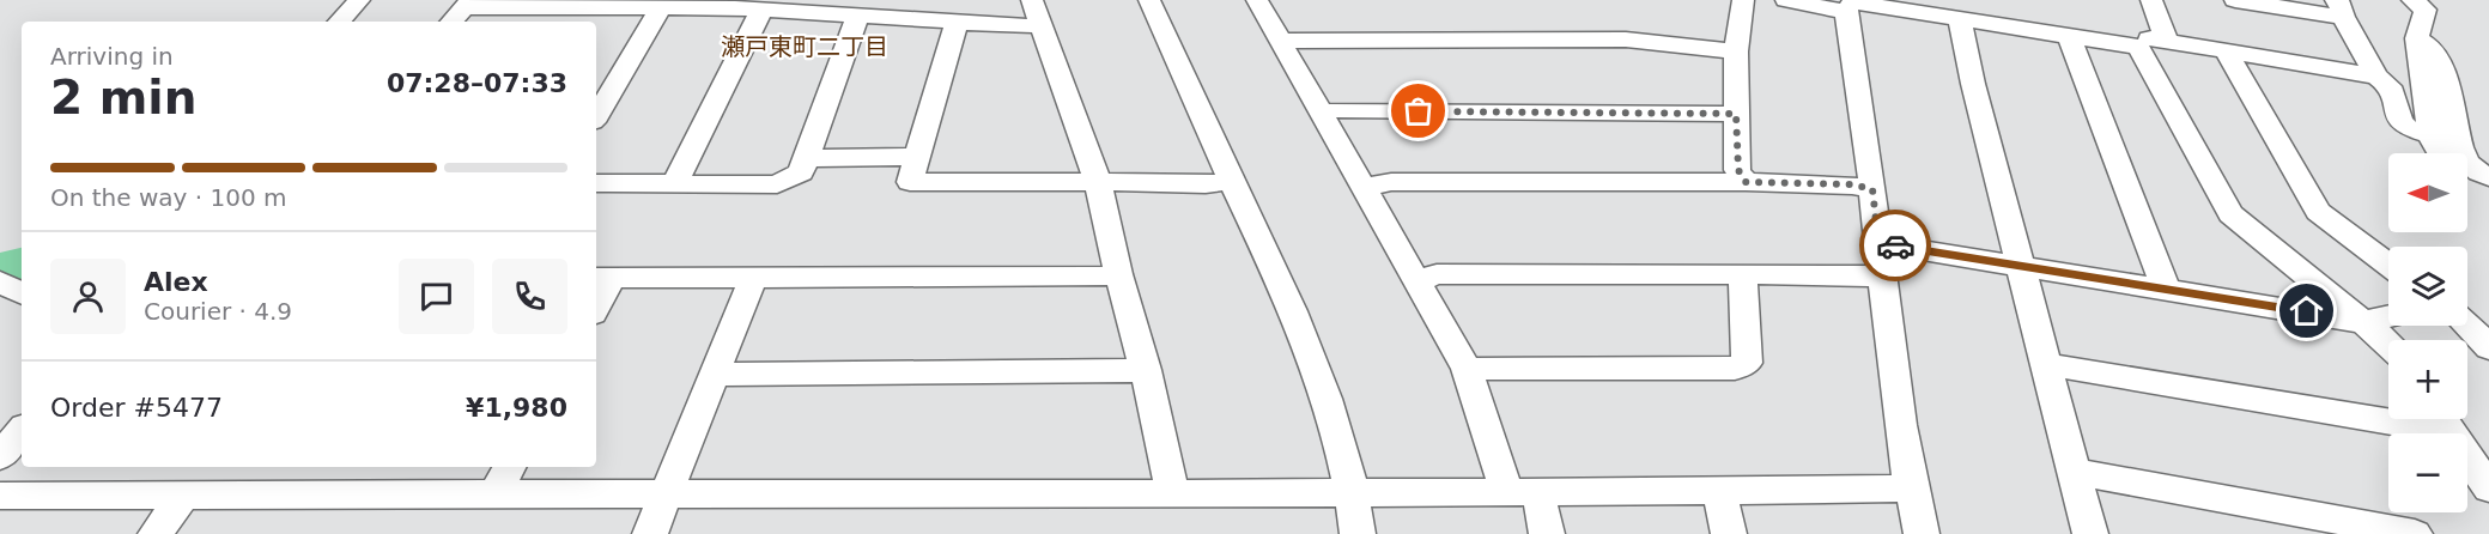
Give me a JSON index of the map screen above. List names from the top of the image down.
{
  "districts": ["瀬戸東町二丁目"],
  "north": "left",
  "page": {
    "heading": ["2 min", "Arriving in", "07:28–07:33"],
    "panel": [
      "Alex",
      "Courier · 4.9",
      "Order #5477",
      "¥1,980"
    ],
    "bar": "On the way · 100 m",
    "map_buttons": ["+", "−"]
  }
}
